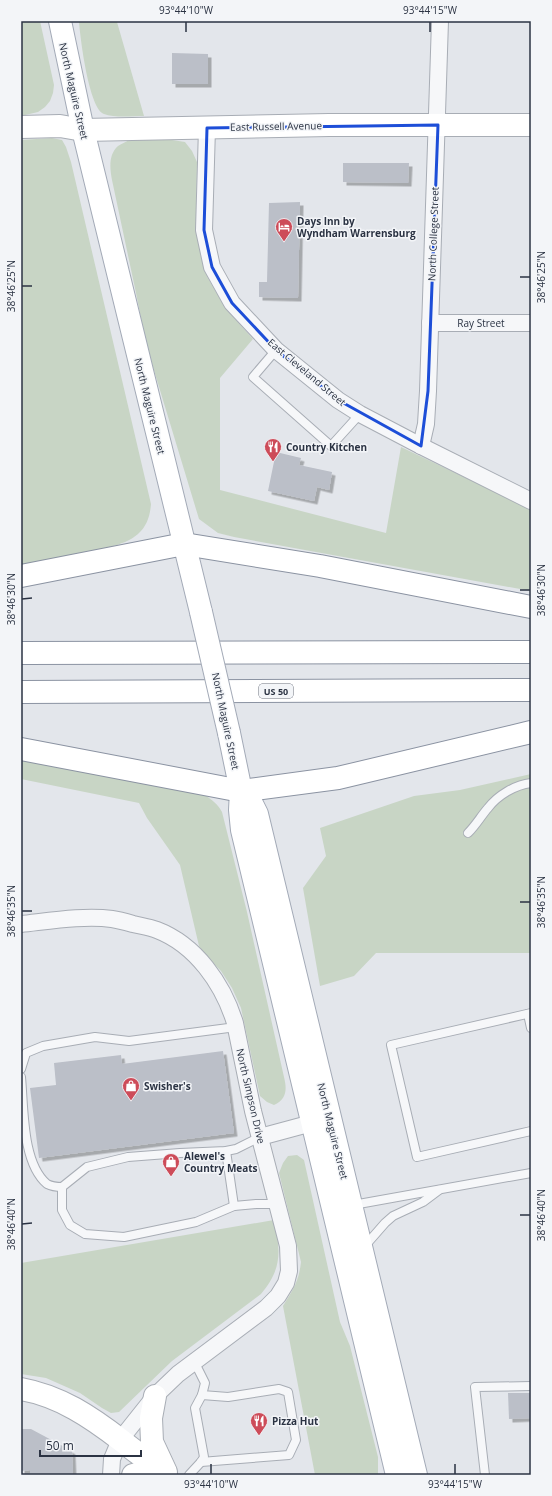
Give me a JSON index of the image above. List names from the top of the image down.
{
  "streets": {
    "main road": ["North Maguire Street", "East Russell Avenue", "US 50"],
    "street": [
      "North College Street",
      "Ray Street",
      "East Cleveland Street",
      "North Simpson Drive"
    ]
  },
  "crossings": [
    ["North Maguire Street", "East Russell Avenue"],
    ["East Russell Avenue", "North College Street"],
    ["East Russell Avenue", "East Cleveland Street"],
    ["North College Street", "Ray Street"],
    ["North College Street", "East Cleveland Street"]
  ],
  "places": {
    "hotel": ["Days Inn by Wyndham Warrensburg"],
    "restaurant": ["Country Kitchen", "Pizza Hut"],
    "shop": ["Swisher's", "Alewel's Country Meats"]
  },
  "scale_bar": "50 m",
  "coordinates": [
    "93°44'10\"W",
    "93°44'15\"W",
    "38°46'25\"N",
    "38°46'30\"N",
    "38°46'35\"N",
    "38°46'40\"N"
  ]
}
